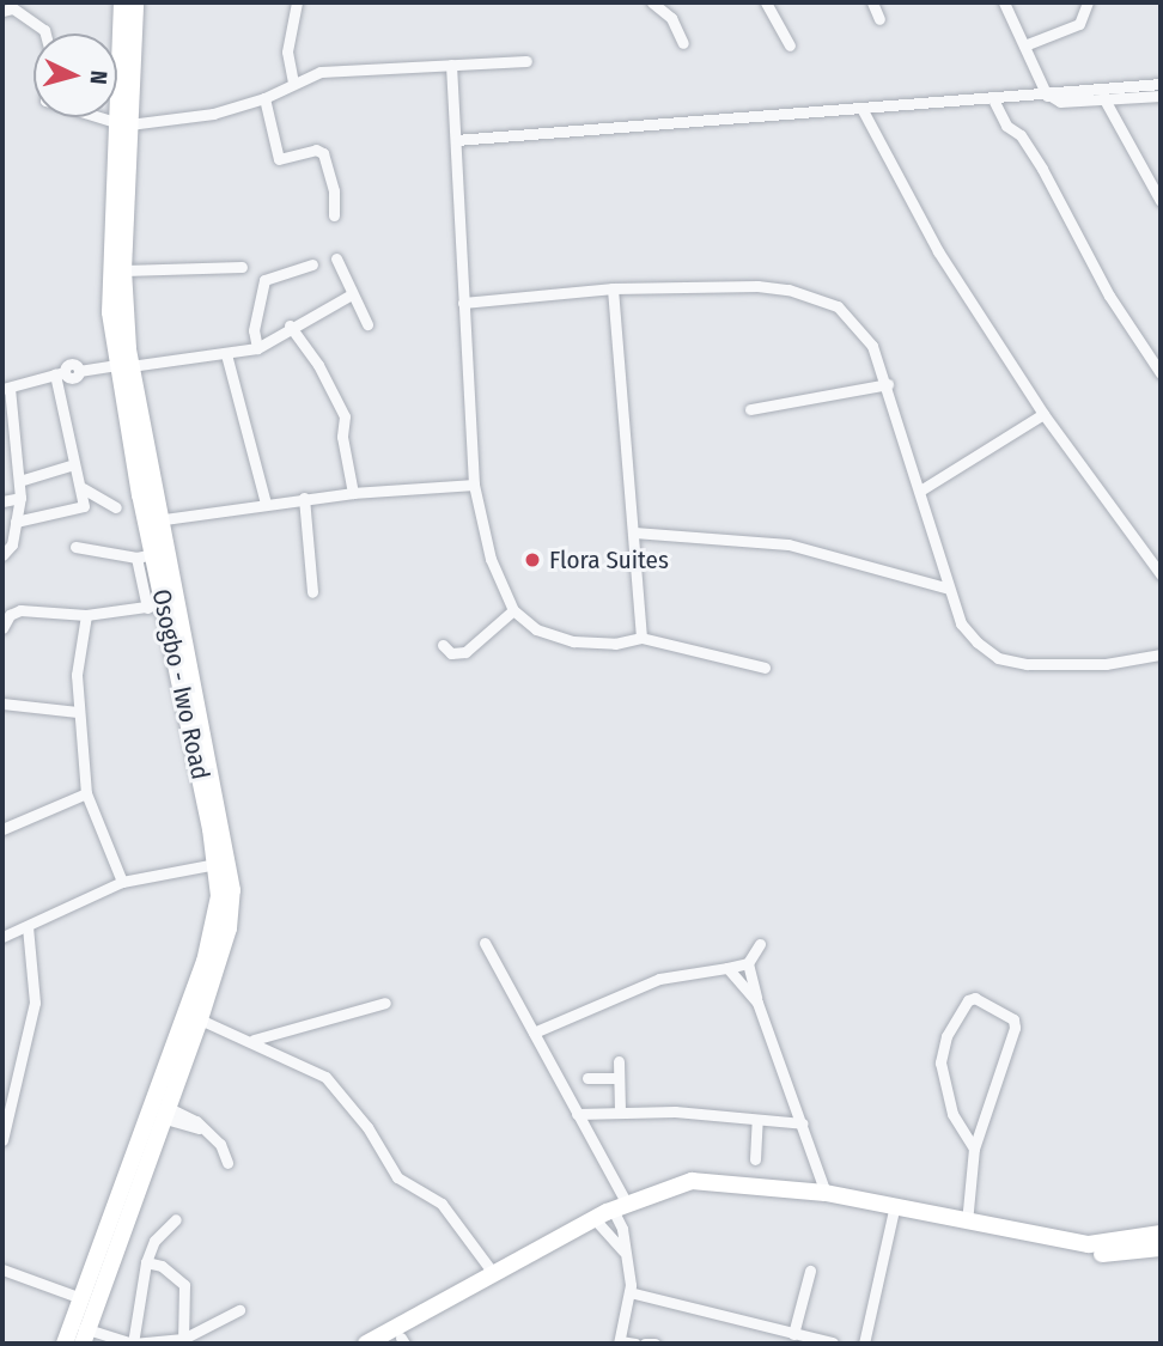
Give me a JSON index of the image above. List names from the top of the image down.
{
  "streets": {
    "main road": ["Osogbo - Iwo Road"]
  },
  "places": ["Flora Suites"],
  "north": "right"
}
